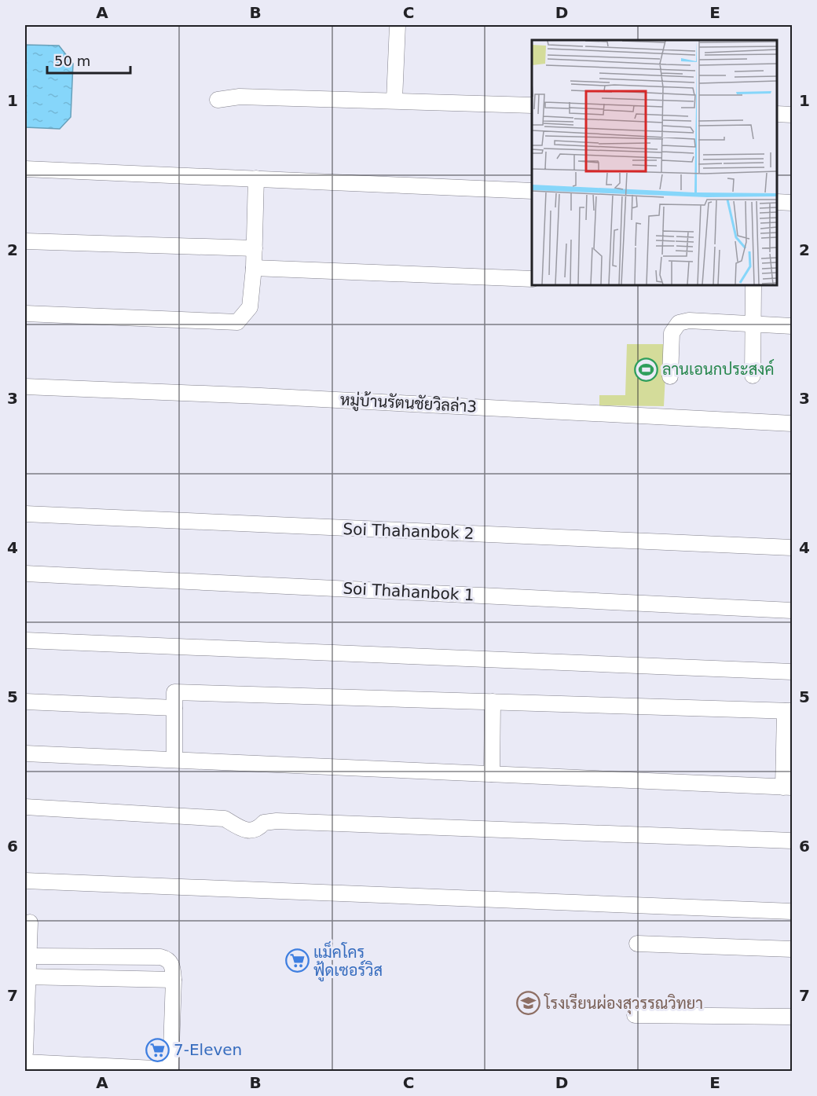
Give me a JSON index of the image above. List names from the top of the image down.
{
  "streets": {
    "street": ["หมู่บ้านรัตนชัยวิลล่า3", "Soi Thahanbok 2", "Soi Thahanbok 1"]
  },
  "places": {
    "sports": ["ลานเอนกประสงค์"],
    "supermarket": ["แม็คโคร ฟู้ดเซอร์วิส", "7-Eleven"],
    "school or university": ["โรงเรียนผ่องสุวรรณวิทยา"]
  },
  "scale_bar": "50 m",
  "grid": {
    "columns": [
      "A",
      "B",
      "C",
      "D",
      "E"
    ],
    "rows": [
      "1",
      "2",
      "3",
      "4",
      "5",
      "6",
      "7"
    ]
  }
}
